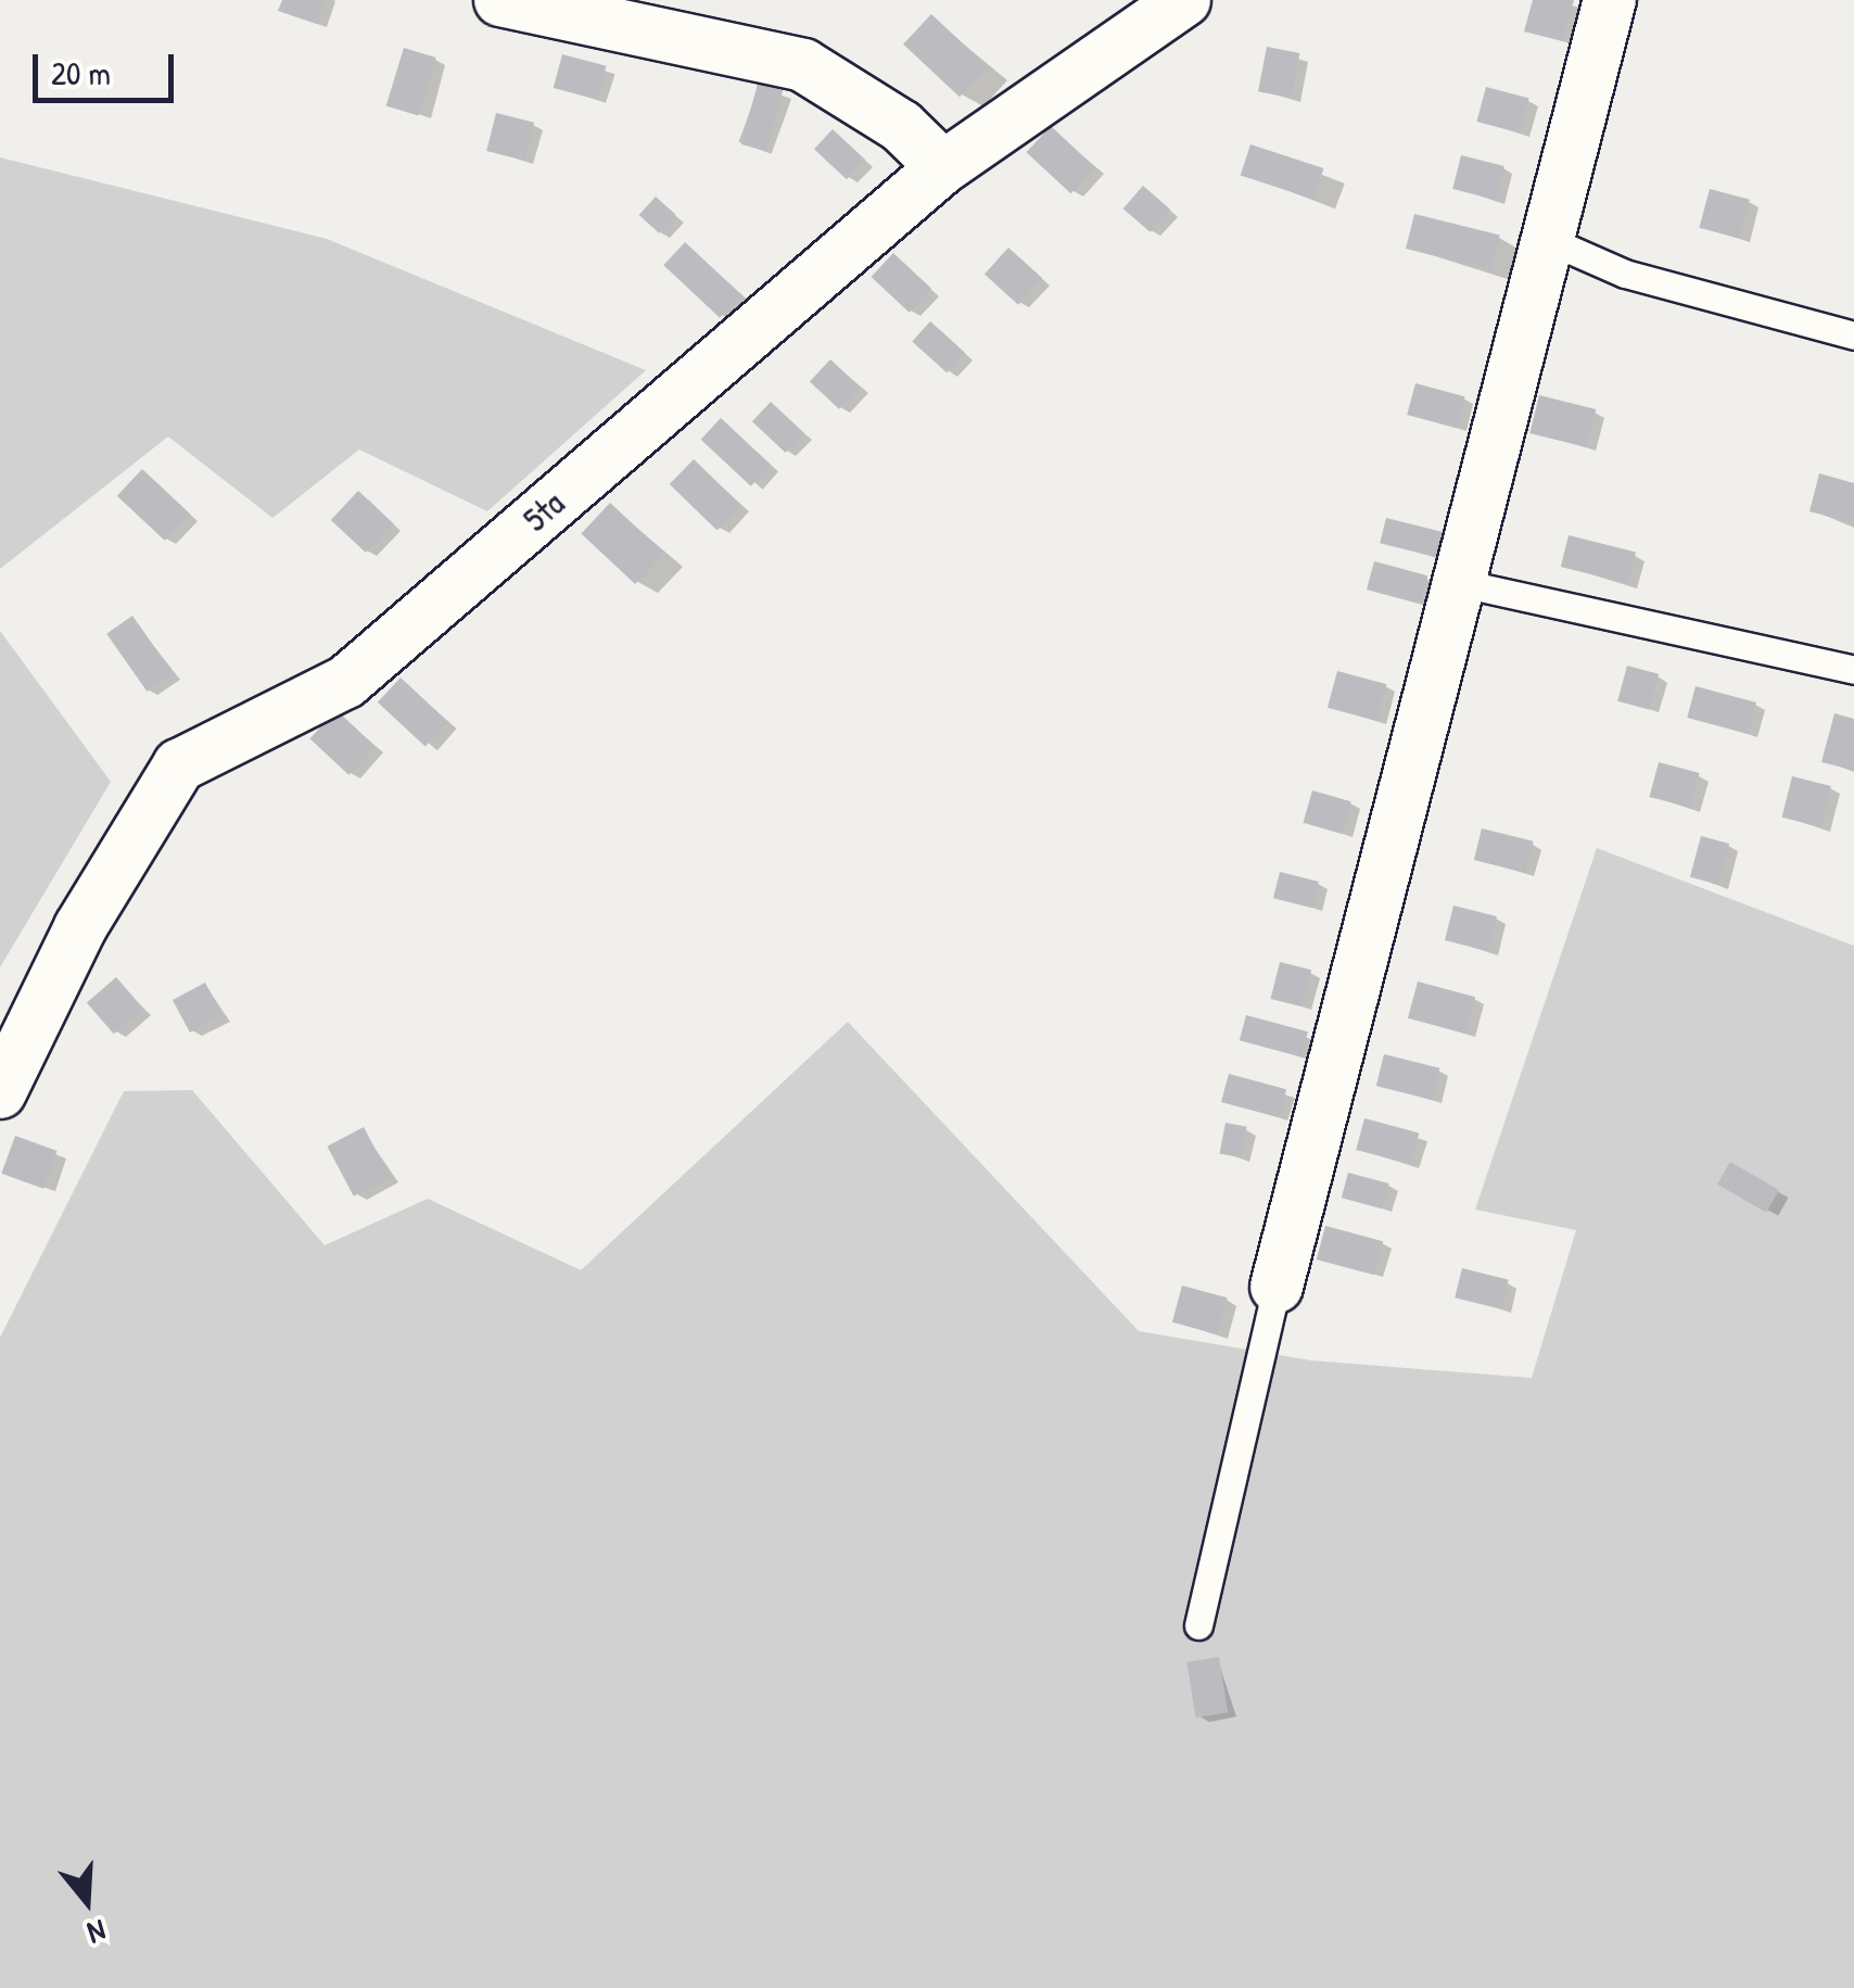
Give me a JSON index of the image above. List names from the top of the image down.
{
  "streets": {
    "street": ["5ta"]
  },
  "scale_bar": "20 m",
  "north": "bottom"
}
